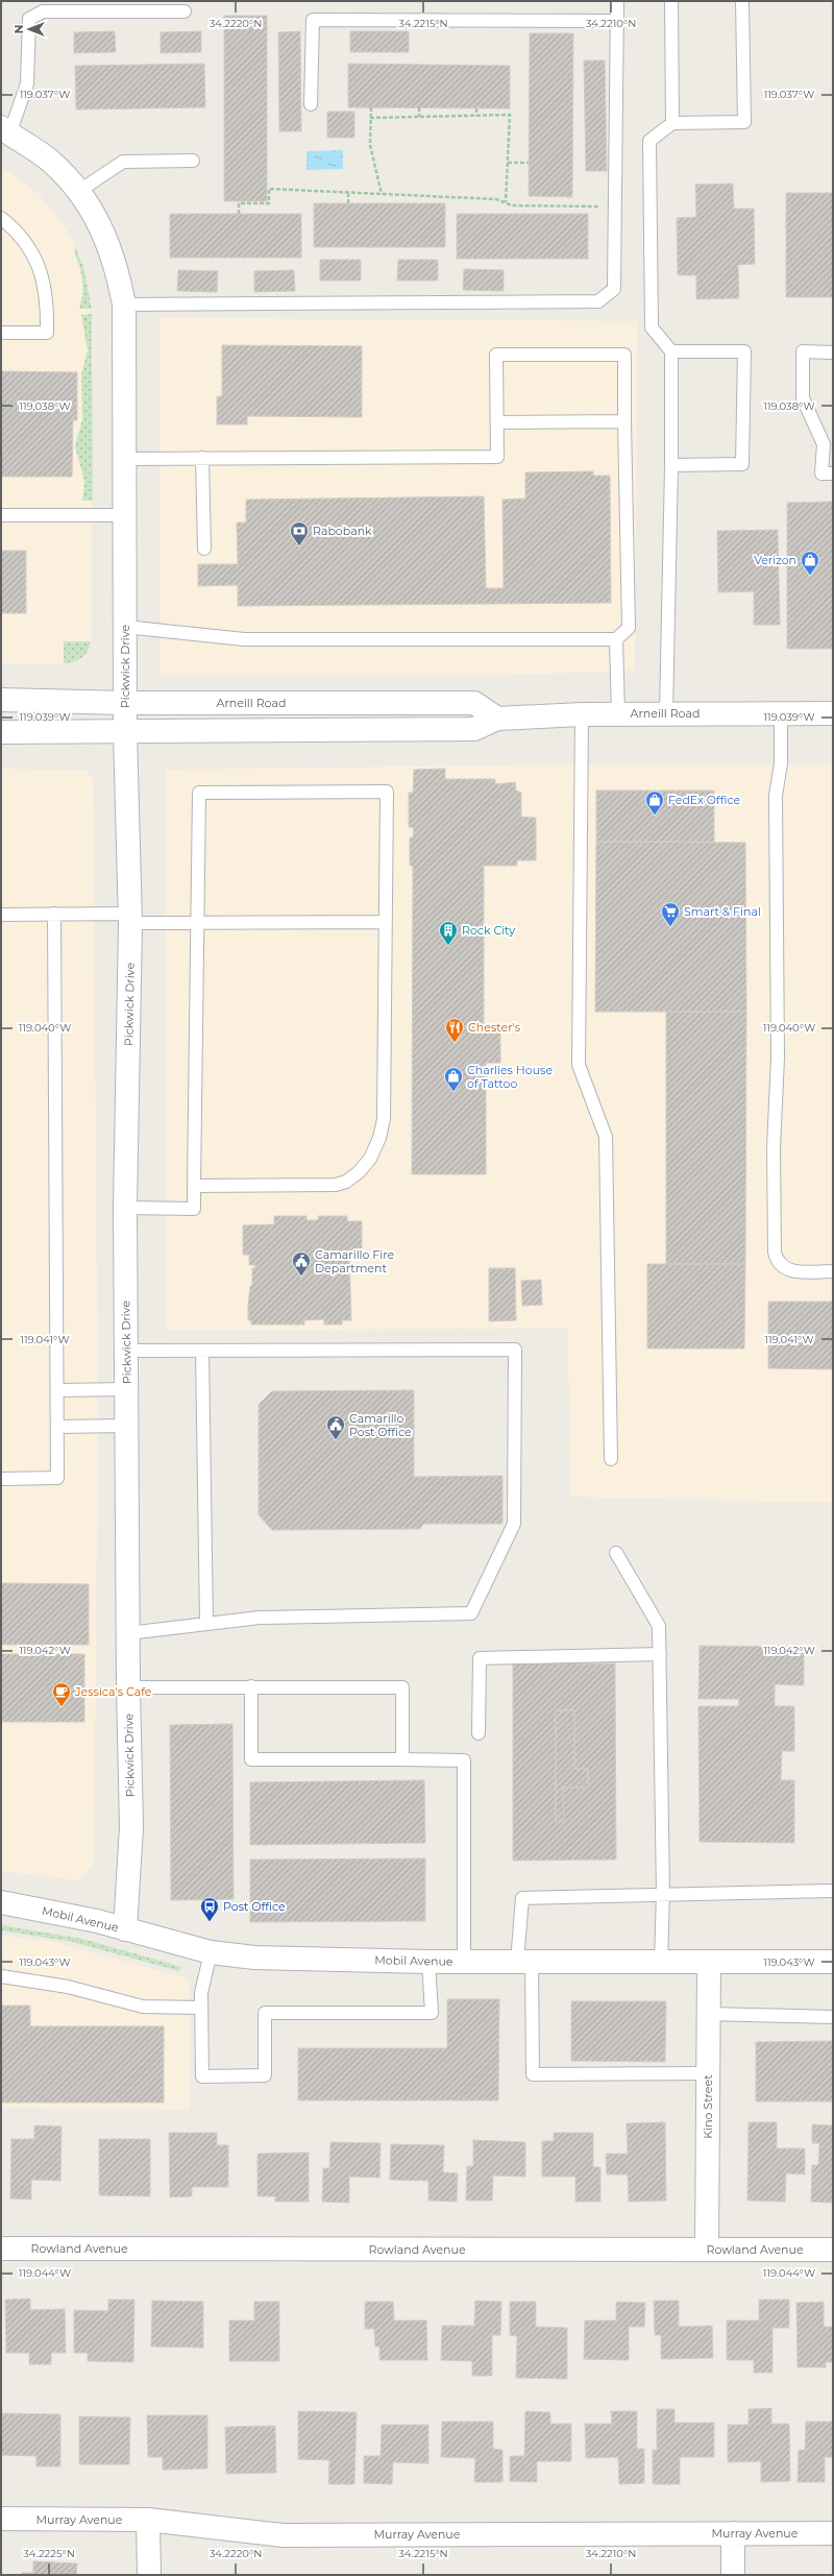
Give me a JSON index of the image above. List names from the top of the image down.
{
  "streets": {
    "street": [
      "Pickwick Drive",
      "Arneill Road",
      "Mobil Avenue",
      "Kino Street",
      "Rowland Avenue",
      "Murray Avenue"
    ]
  },
  "crossings": [
    ["Pickwick Drive", "Arneill Road"],
    ["Pickwick Drive", "Mobil Avenue"],
    ["Mobil Avenue", "Kino Street"],
    ["Kino Street", "Rowland Avenue"]
  ],
  "places": {
    "bank": ["Rabobank"],
    "shop": ["Verizon", "FedEx Office", "Charlies House of Tattoo"],
    "supermarket": ["Smart & Final"],
    "building": ["Rock City"],
    "restaurant": ["Chester's"],
    "public building": ["Camarillo Fire Department", "Camarillo Post Office"],
    "cafe": ["Jessica's Cafe"],
    "bus stop": ["Post Office"]
  },
  "north": "left",
  "coordinates": [
    "34.2220°N",
    "34.2215°N",
    "34.2210°N",
    "119.037°W",
    "119.038°W",
    "119.039°W",
    "119.040°W",
    "119.041°W",
    "119.042°W",
    "119.043°W",
    "119.044°W",
    "34.2225°N"
  ]
}
